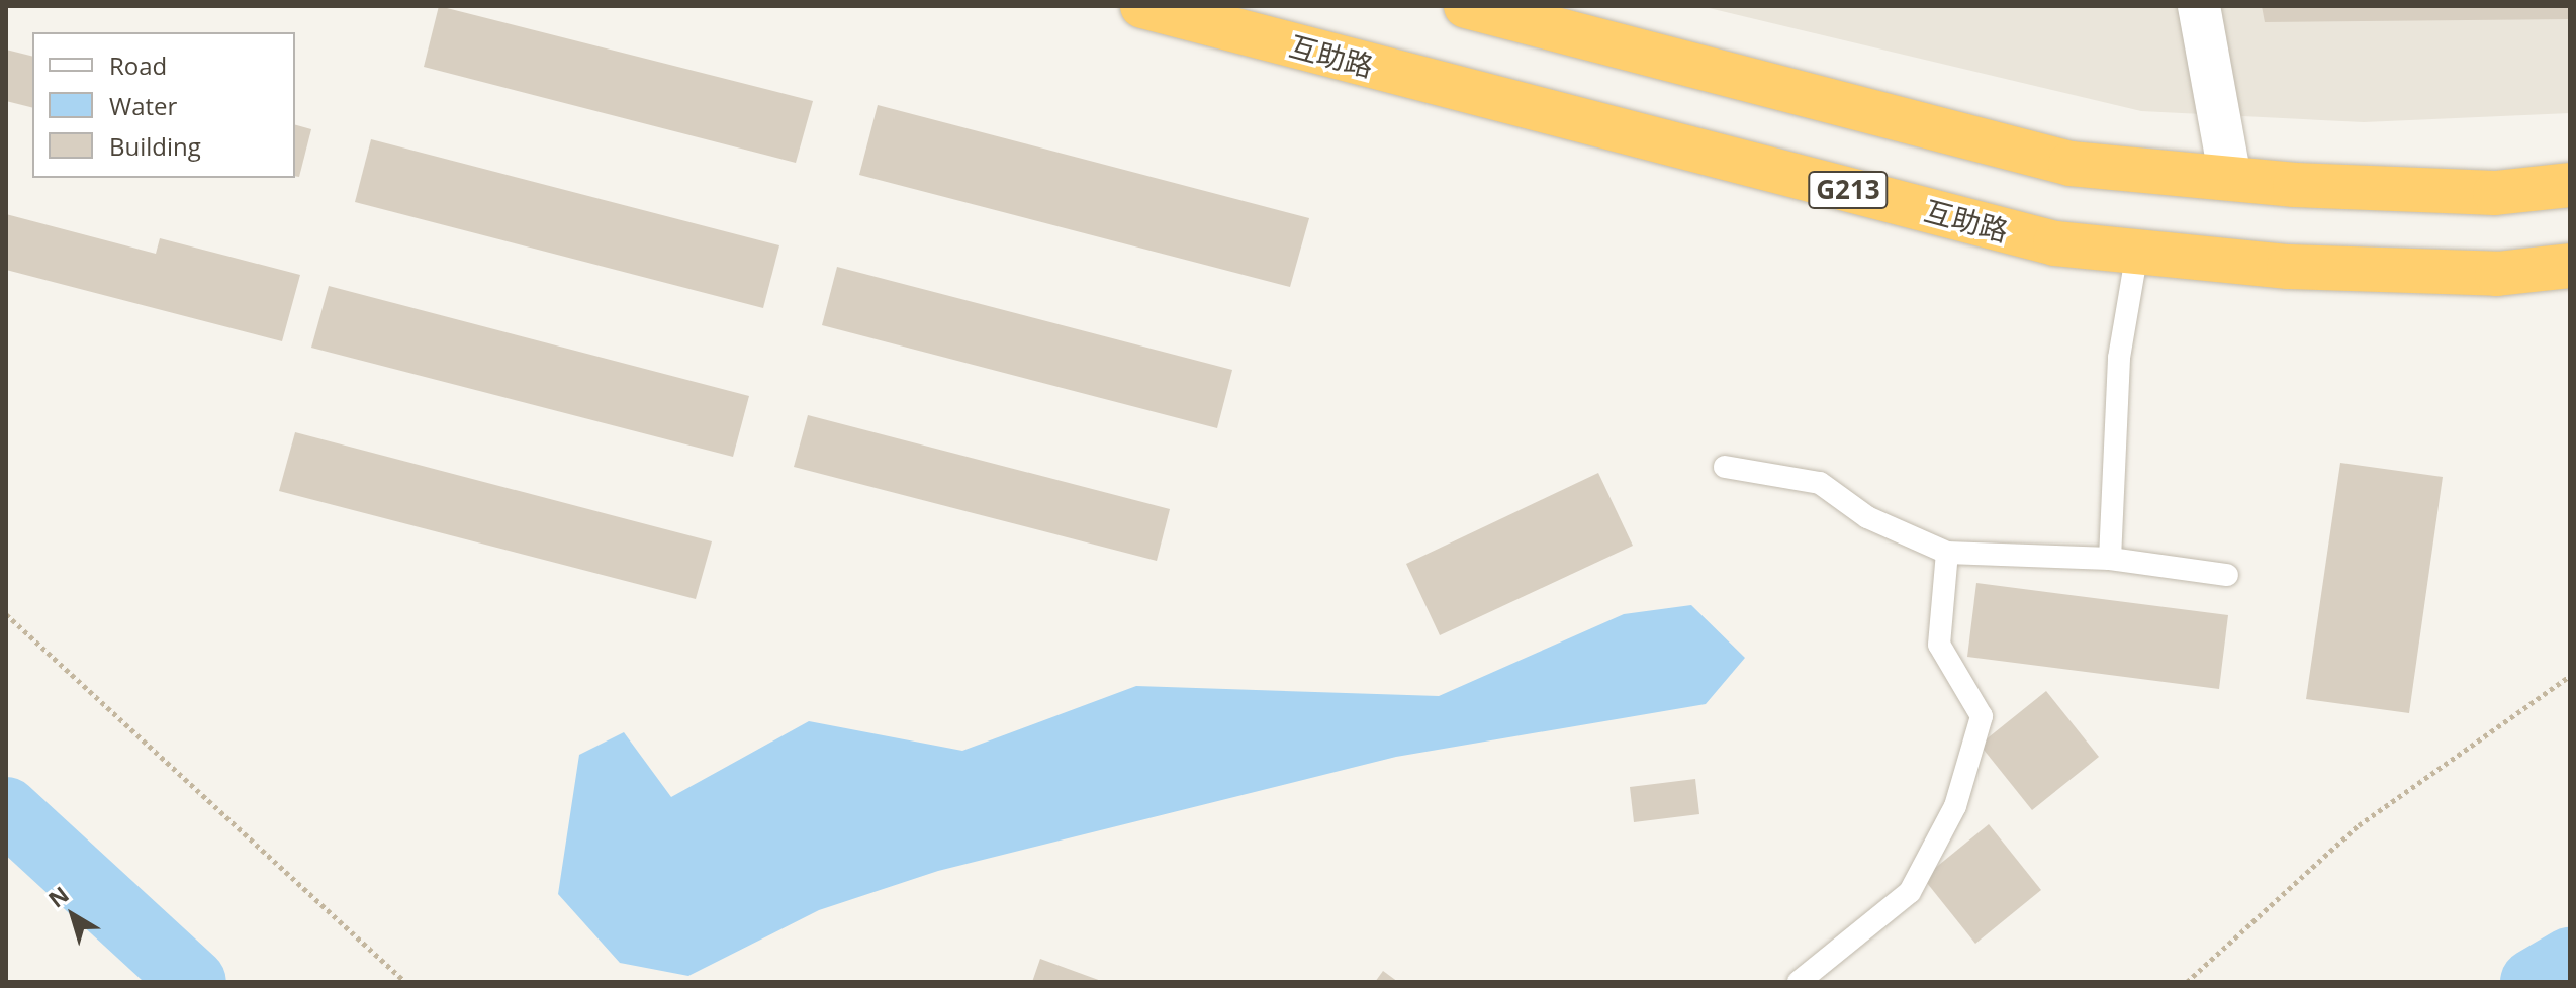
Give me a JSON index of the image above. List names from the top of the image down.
{
  "streets": {
    "highway": ["互助路", "G213"]
  },
  "legend": ["Road", "Water", "Building"],
  "north": "top left"
}
